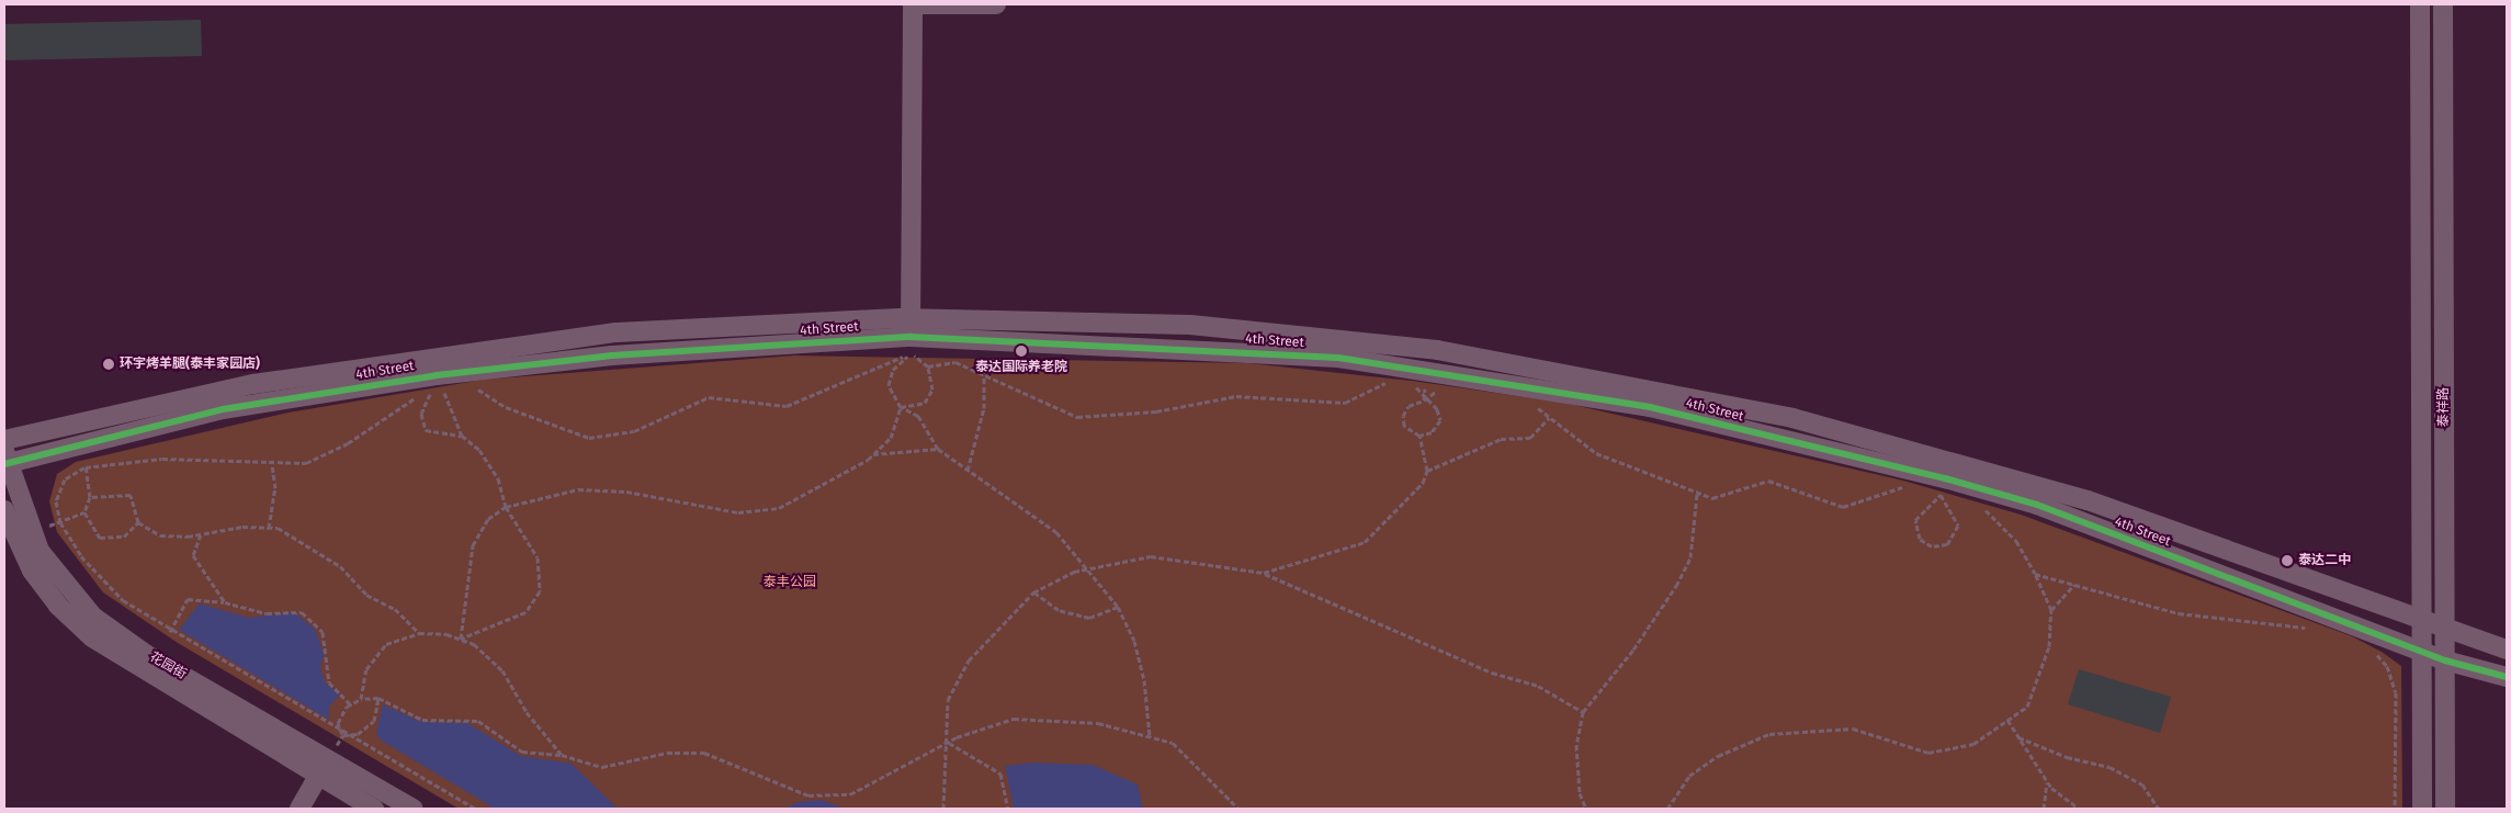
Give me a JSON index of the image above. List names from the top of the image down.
{
  "streets": {
    "street": ["4th Street", "泰祥路", "花园街"]
  },
  "crossings": [
    ["4th Street", "泰祥路"],
    ["4th Street", "花园街"]
  ],
  "parks": ["泰丰公园"],
  "places": ["泰达国际养老院", "环宇烤羊腿(泰丰家园店)", "泰达二中"]
}
